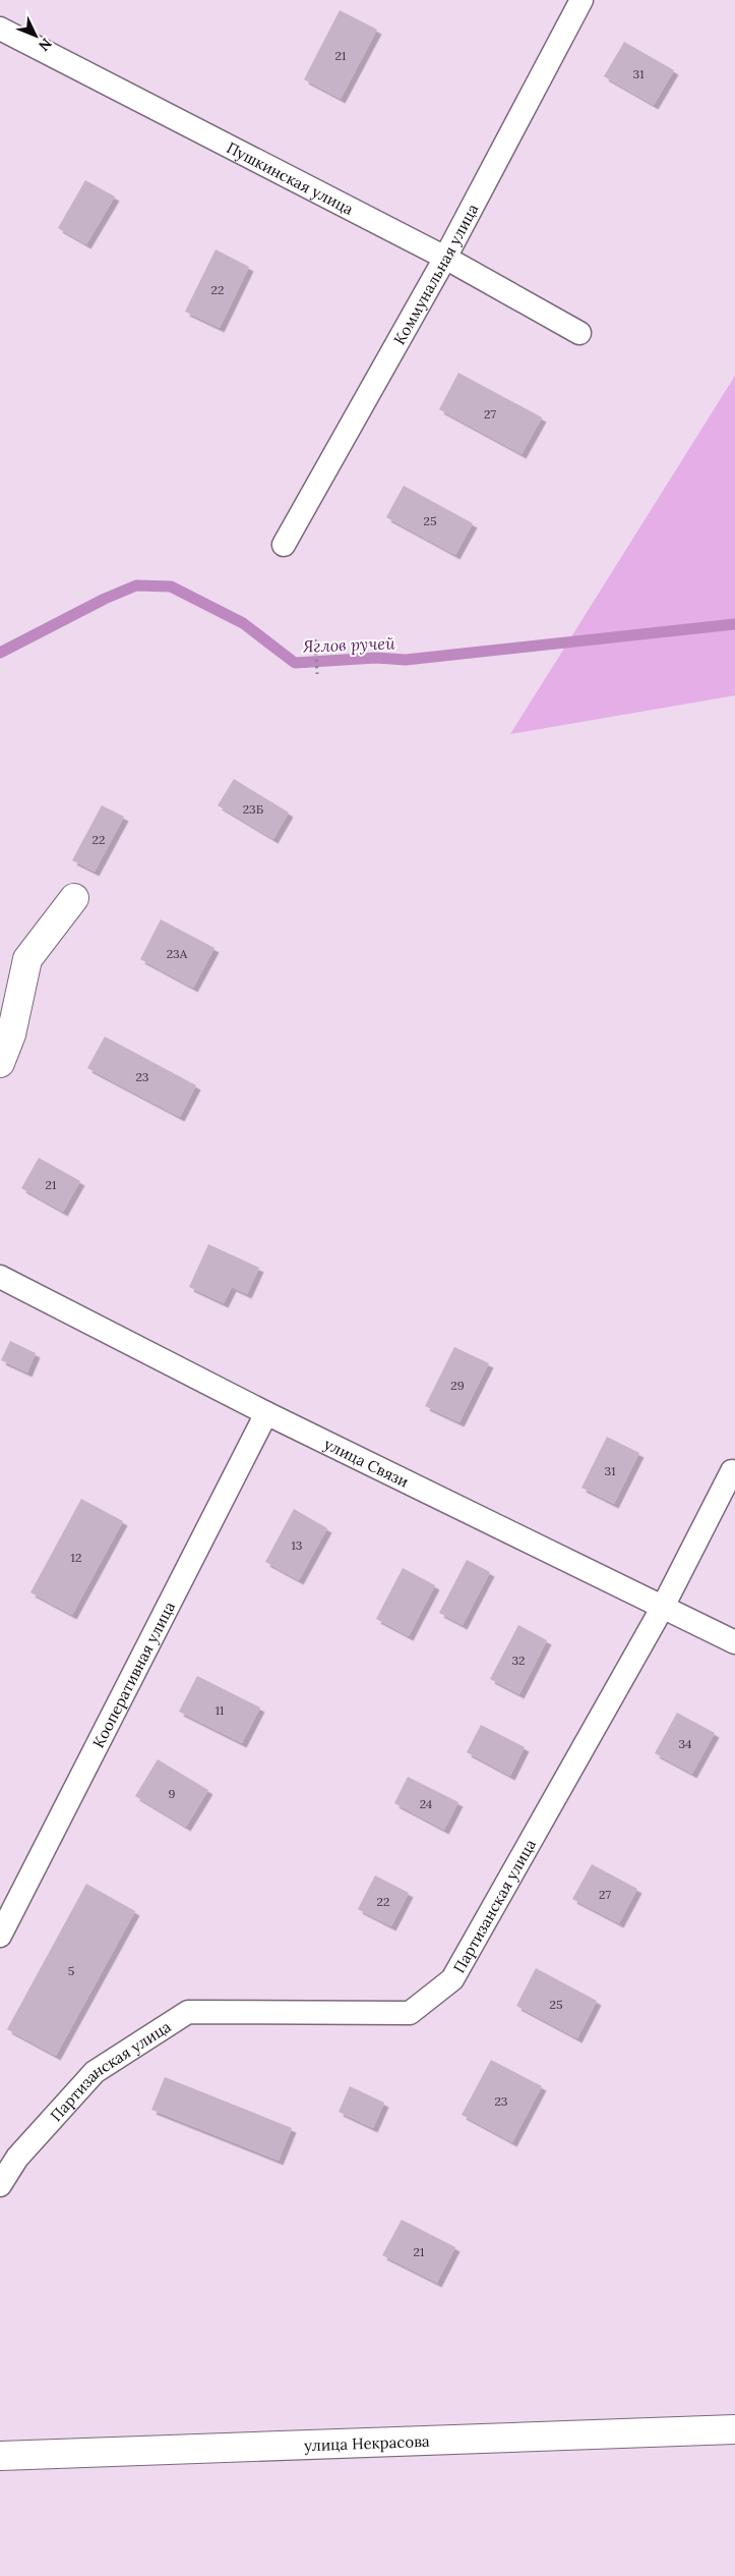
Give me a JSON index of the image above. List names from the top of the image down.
{
  "streets": {
    "main road": ["улица Некрасова"],
    "lane": [
      "Пушкинская улица",
      "Коммунальная улица",
      "улица Связи",
      "Кооперативная улица",
      "Партизанская улица"
    ]
  },
  "crossings": [
    ["Пушкинская улица", "Коммунальная улица"],
    ["улица Связи", "Кооперативная улица"],
    ["улица Связи", "Партизанская улица"]
  ],
  "water": ["Яглов ручей"],
  "house_numbers": [
    "21",
    "31",
    "22",
    "27",
    "25",
    "23Б",
    "22",
    "23А",
    "23",
    "21",
    "29",
    "31",
    "13",
    "12",
    "32",
    "11",
    "34",
    "9",
    "24",
    "27",
    "22",
    "5",
    "25",
    "23",
    "21"
  ],
  "north": "bottom right"
}
